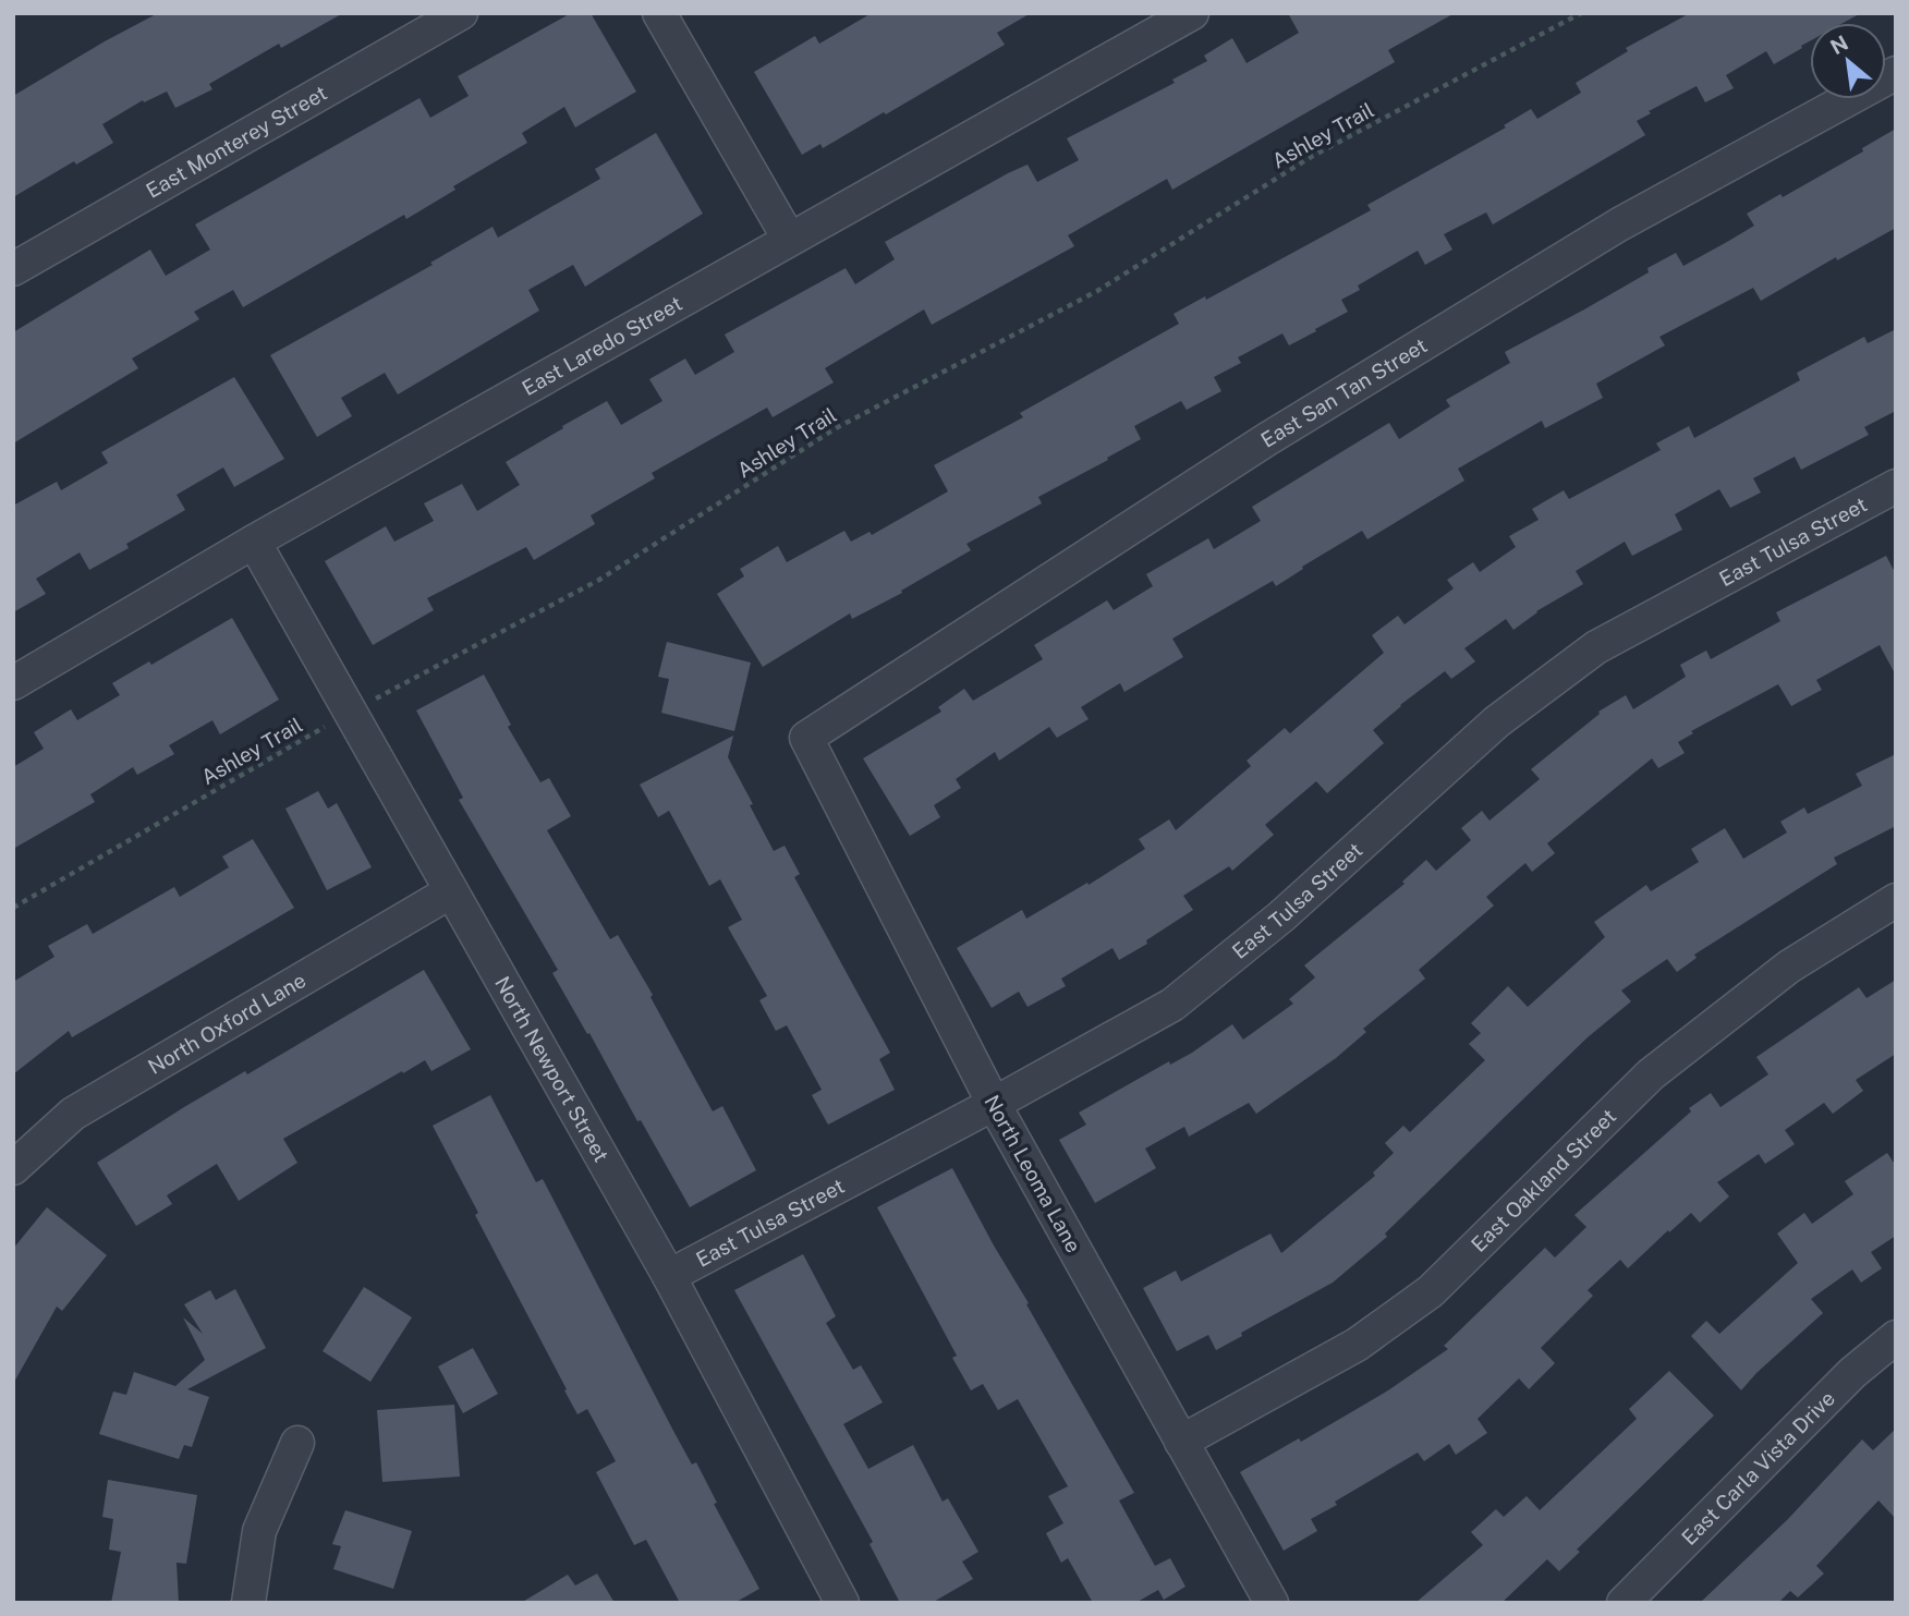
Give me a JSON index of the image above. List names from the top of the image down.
{
  "streets": {
    "street": [
      "East Monterey Street",
      "East Laredo Street",
      "East San Tan Street",
      "East Tulsa Street",
      "North Oxford Lane",
      "North Newport Street",
      "North Leoma Lane",
      "East Oakland Street",
      "East Carla Vista Drive"
    ],
    "path": ["Ashley Trail"]
  },
  "crossings": [
    ["Ashley Trail", "North Newport Street"],
    ["East Laredo Street", "North Newport Street"],
    ["East San Tan Street", "North Leoma Lane"],
    ["East Tulsa Street", "North Newport Street"],
    ["East Tulsa Street", "North Leoma Lane"],
    ["North Oxford Lane", "North Newport Street"],
    ["North Leoma Lane", "East Oakland Street"]
  ],
  "north": "top left"
}
